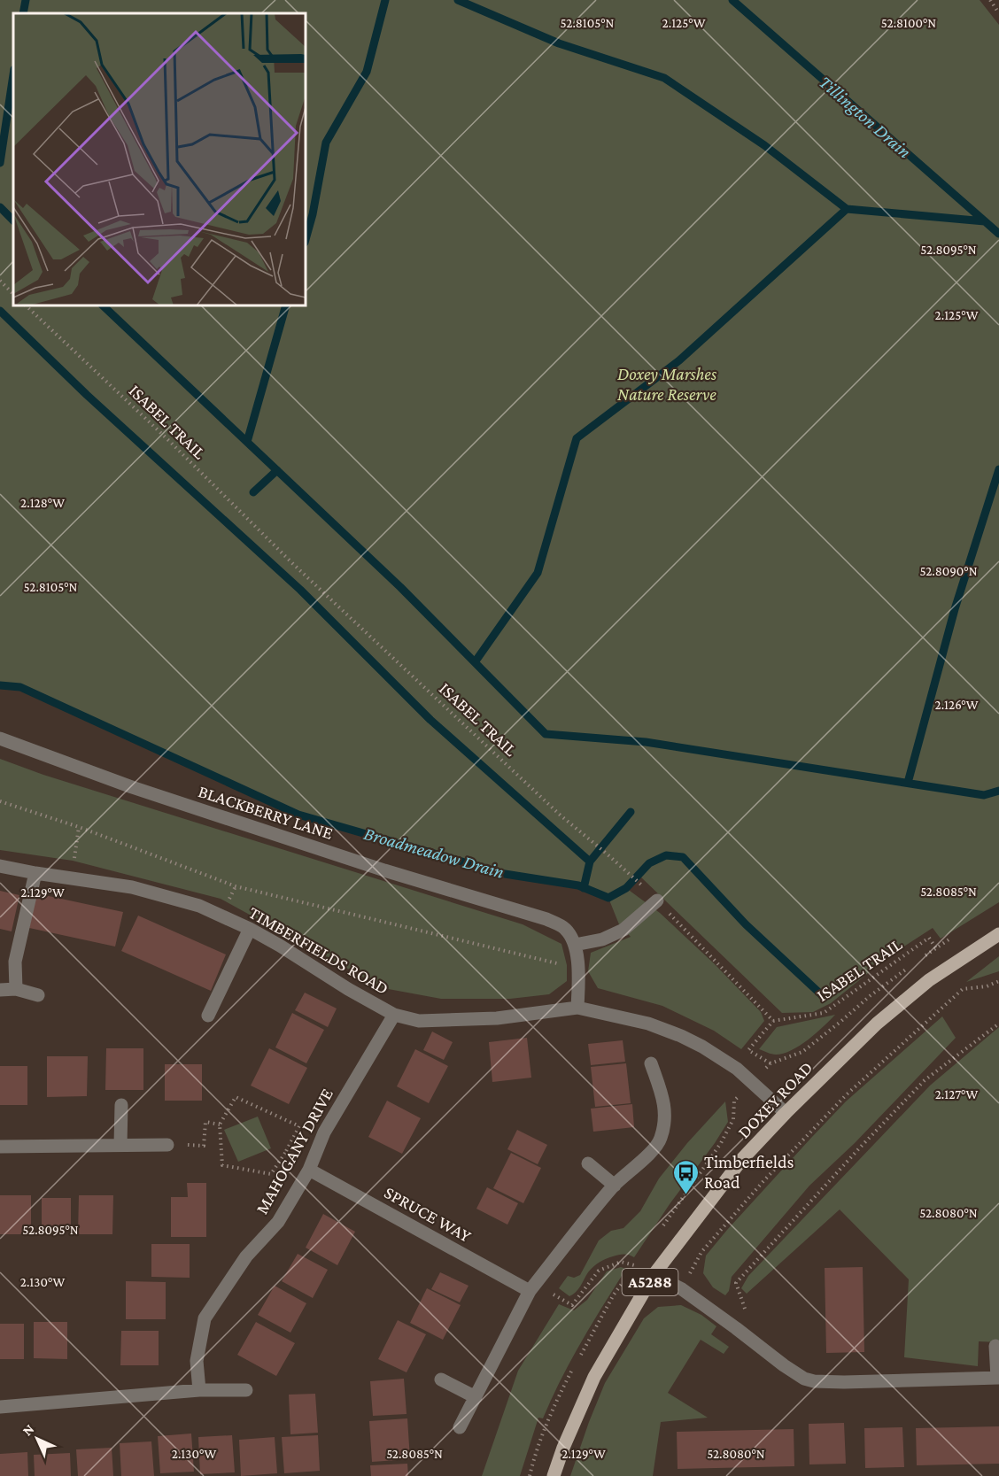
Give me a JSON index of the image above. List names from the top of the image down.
{
  "streets": {
    "main road": ["DOXEY ROAD", "A5288"],
    "street": [
      "BLACKBERRY LANE",
      "TIMBERFIELDS ROAD",
      "MAHOGANY DRIVE",
      "SPRUCE WAY"
    ],
    "path": ["ISABEL TRAIL"]
  },
  "crossings": [
    ["TIMBERFIELDS ROAD", "DOXEY ROAD"],
    ["TIMBERFIELDS ROAD", "MAHOGANY DRIVE"],
    ["MAHOGANY DRIVE", "SPRUCE WAY"]
  ],
  "water": ["Tillington Drain", "Broadmeadow Drain"],
  "parks": ["Doxey Marshes Nature Reserve"],
  "places": {
    "bus stop": ["Timberfields Road"]
  },
  "north": "top left",
  "coordinates": [
    "52.8105°N",
    "2.125°W",
    "52.8100°N",
    "52.8095°N",
    "2.128°W",
    "52.8090°N",
    "2.126°W",
    "52.8085°N",
    "2.129°W",
    "2.127°W",
    "52.8080°N",
    "2.130°W"
  ]
}
